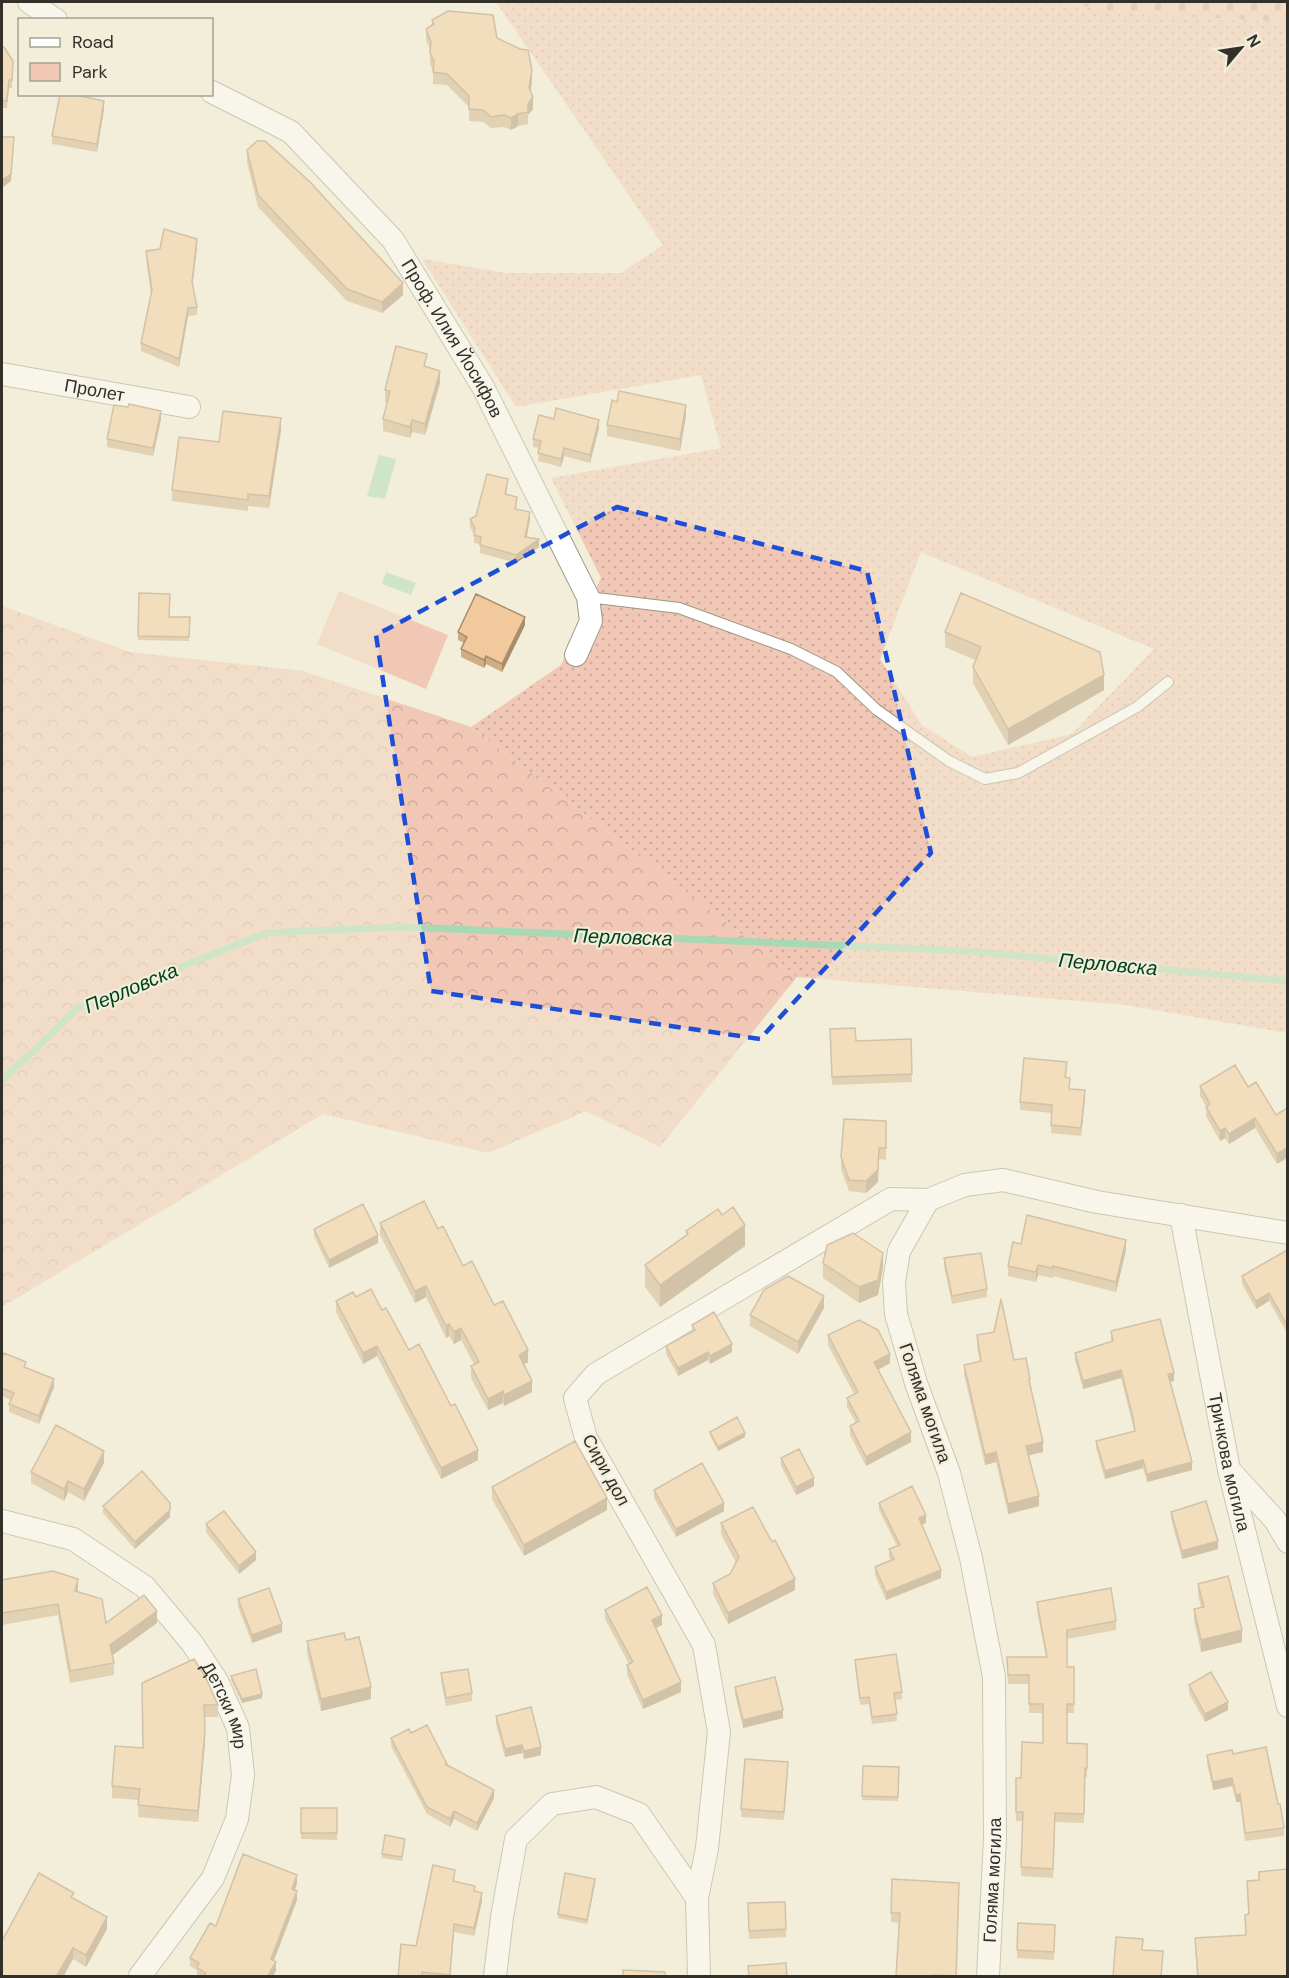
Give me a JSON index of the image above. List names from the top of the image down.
{
  "streets": {
    "street": [
      "Проф. Илия Йосифов",
      "Пролет",
      "Голяма могила",
      "Тричкова могила",
      "Сири дол",
      "Детски мир"
    ]
  },
  "crossings": [
    ["Голяма могила", "Сири дол"]
  ],
  "water": ["Перловска"],
  "legend": ["Road", "Park"],
  "north": "top right"
}
